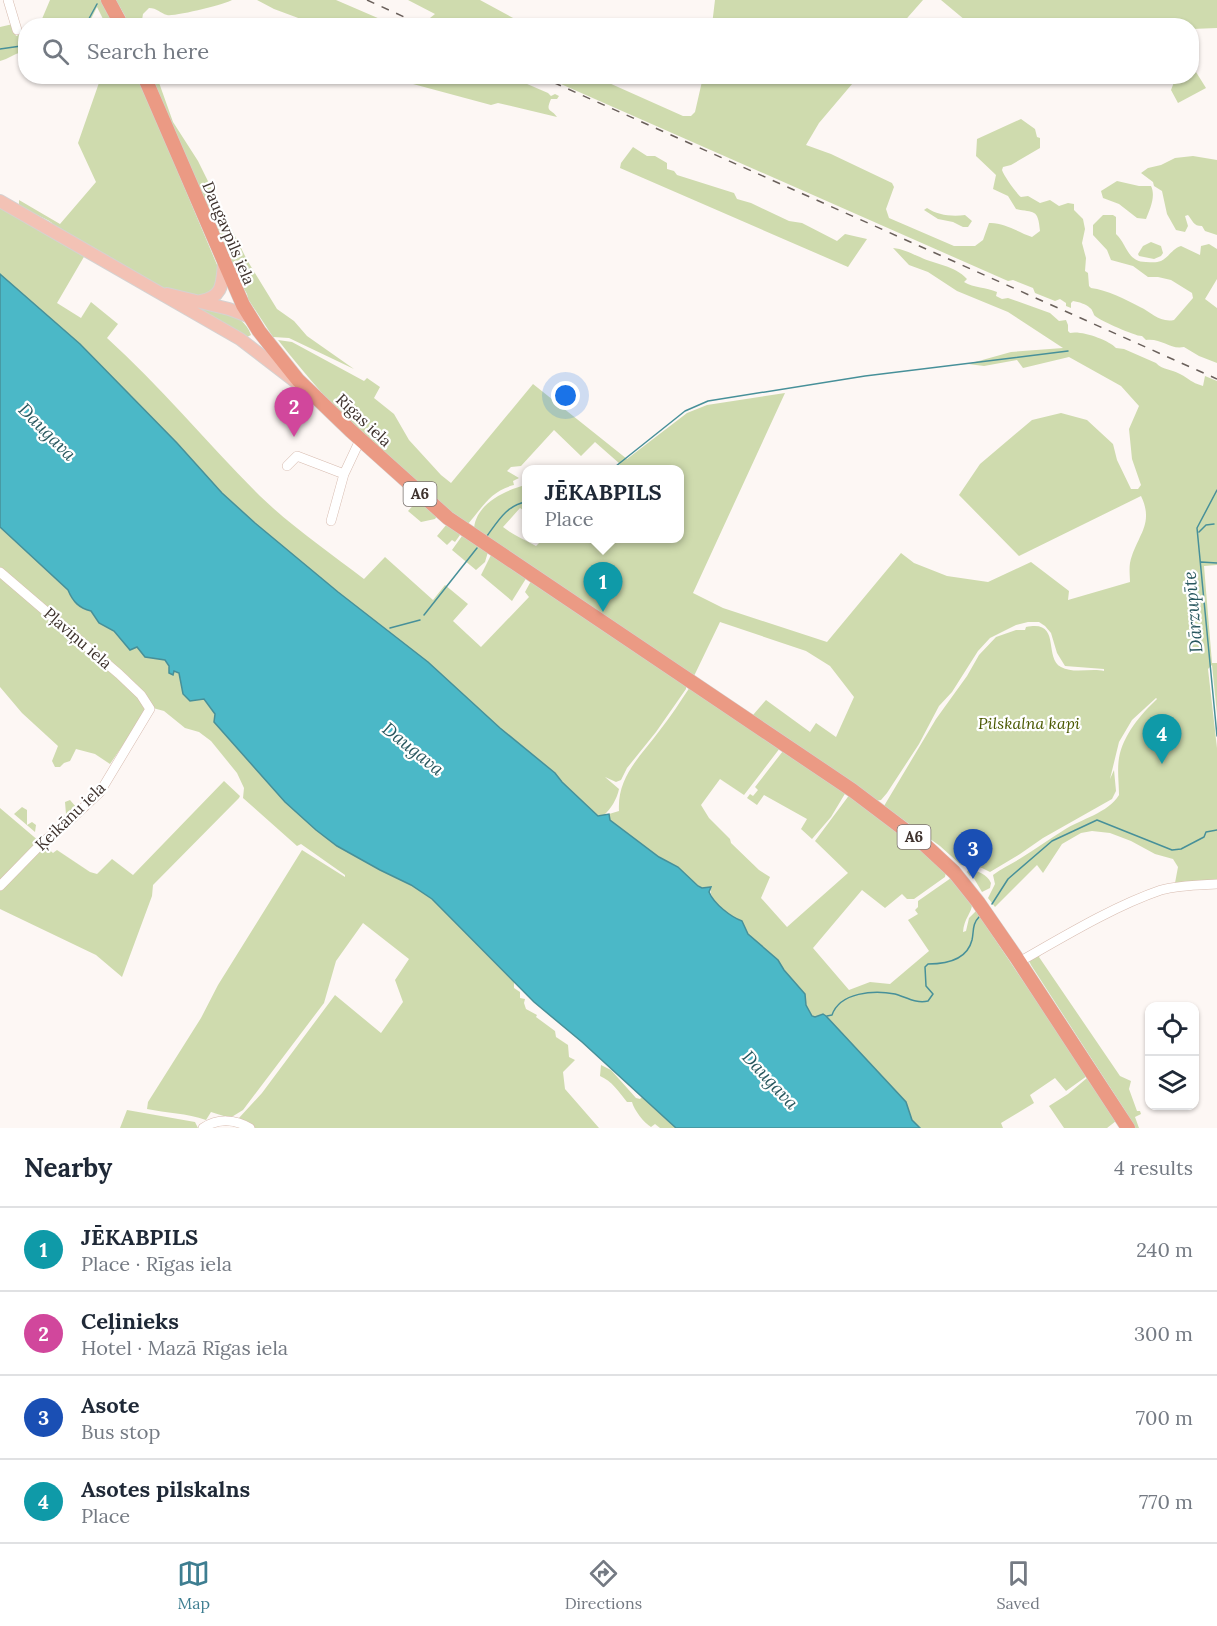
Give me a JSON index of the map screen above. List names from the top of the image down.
{
  "streets": {
    "highway": ["Daugavpils iela", "Rīgas iela", "A6"],
    "street": ["Pļaviņu iela", "Ķeikānu iela"]
  },
  "crossings": [
    ["Daugavpils iela", "Rīgas iela"],
    ["Rīgas iela", "A6"],
    ["Pļaviņu iela", "Ķeikānu iela"]
  ],
  "water": ["Daugava", "Dārzupīte"],
  "parks": ["Pilskalna kapi"],
  "page": {
    "search": "Search here",
    "pins": [
      "2",
      "1",
      "4",
      "3"
    ],
    "popup": ["JĒKABPILS", "Place"],
    "heading": ["Nearby", "4 results"],
    "list": [
      {
        "mark": "1",
        "name": "JĒKABPILS",
        "note": "Place · Rīgas iela",
        "value": "240 m"
      },
      {
        "mark": "2",
        "name": "Ceļinieks",
        "note": "Hotel · Mazā Rīgas iela",
        "value": "300 m"
      },
      {
        "mark": "3",
        "name": "Asote",
        "note": "Bus stop",
        "value": "700 m"
      },
      {
        "mark": "4",
        "name": "Asotes pilskalns",
        "note": "Place",
        "value": "770 m"
      }
    ],
    "nav": ["Map", "Directions", "Saved"]
  }
}
